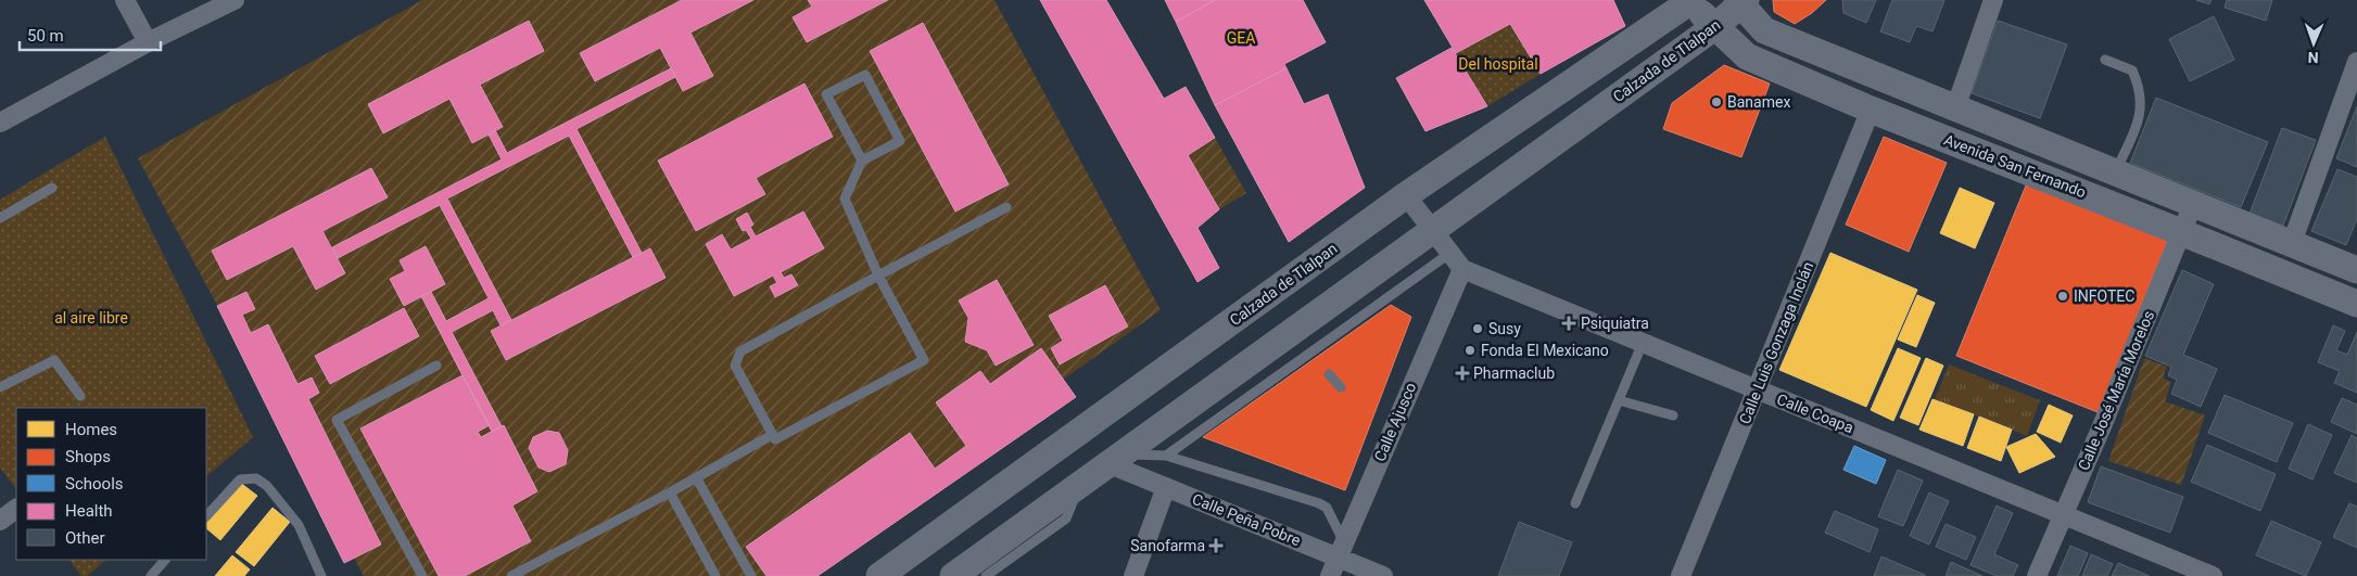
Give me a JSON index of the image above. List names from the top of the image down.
{
  "streets": {
    "main road": ["Calzada de Tlalpan", "Avenida San Fernando"],
    "street": [
      "Calle Luis Gonzaga Inclán",
      "Calle José María Morelos",
      "Calle Coapa",
      "Calle Ajusco",
      "Calle Peña Pobre"
    ]
  },
  "crossings": [
    ["Calzada de Tlalpan", "Avenida San Fernando"],
    ["Calzada de Tlalpan", "Calle Peña Pobre"],
    ["Avenida San Fernando", "Calle Luis Gonzaga Inclán"],
    ["Avenida San Fernando", "Calle José María Morelos"],
    ["Calle Luis Gonzaga Inclán", "Calle Coapa"],
    ["Calle José María Morelos", "Calle Coapa"],
    ["Calle Coapa", "Calle Ajusco"],
    ["Calle Ajusco", "Calle Peña Pobre"]
  ],
  "parks": ["GEA", "Del hospital", "al aire libre"],
  "places": {
    "other": [
      "Banamex",
      "INFOTEC",
      "Susy",
      "Fonda El Mexicano"
    ],
    "health": ["Psiquiatra", "Pharmaclub", "Sanofarma"]
  },
  "legend": [
    "Homes",
    "Shops",
    "Schools",
    "Health",
    "Other"
  ],
  "scale_bar": "50 m",
  "north": "bottom"
}
